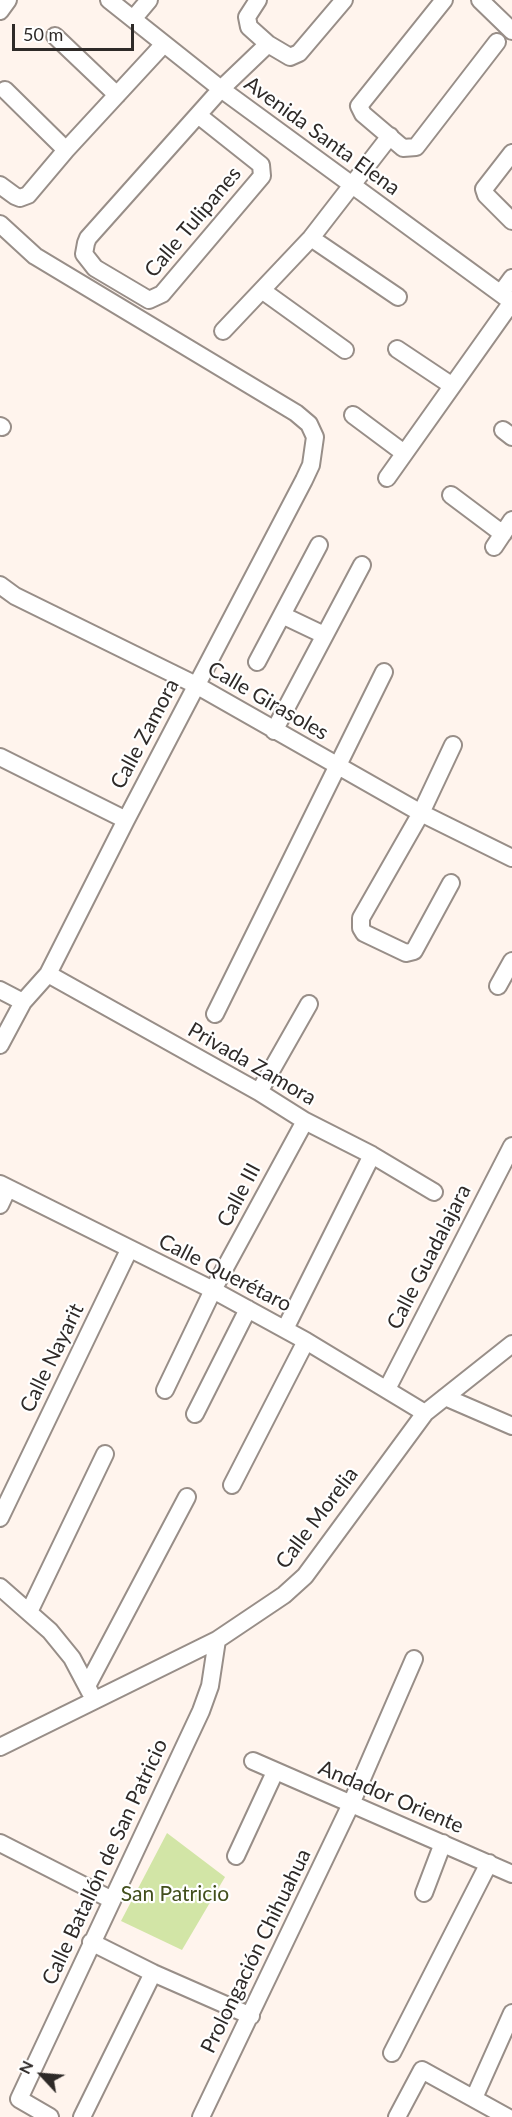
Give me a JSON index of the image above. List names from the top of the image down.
{
  "streets": {
    "street": [
      "Avenida Santa Elena",
      "Calle Tulipanes",
      "Calle Girasoles",
      "Calle Zamora",
      "Privada Zamora",
      "Calle III",
      "Calle Guadalajara",
      "Calle Querétaro",
      "Calle Nayarit",
      "Calle Morelia",
      "Andador Oriente",
      "Calle Batallón de San Patricio",
      "Prolongación Chihuahua"
    ]
  },
  "crossings": [
    ["Avenida Santa Elena", "Calle Tulipanes"],
    ["Calle Girasoles", "Calle Zamora"],
    ["Calle Zamora", "Privada Zamora"],
    ["Privada Zamora", "Calle III"],
    ["Calle III", "Calle Querétaro"],
    ["Calle Guadalajara", "Calle Querétaro"],
    ["Calle Querétaro", "Calle Nayarit"],
    ["Calle Querétaro", "Calle Morelia"],
    ["Calle Morelia", "Calle Batallón de San Patricio"],
    ["Andador Oriente", "Prolongación Chihuahua"]
  ],
  "parks": ["San Patricio"],
  "scale_bar": "50 m",
  "north": "top left"
}
